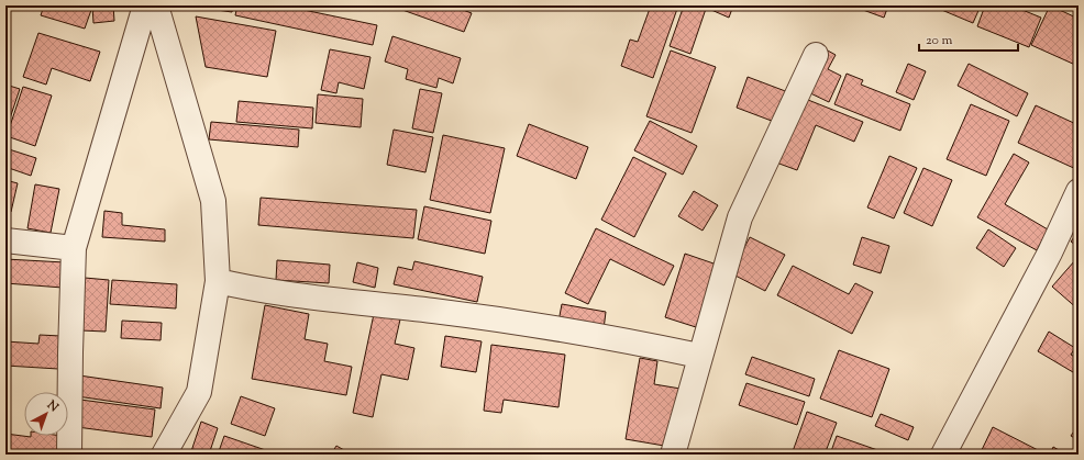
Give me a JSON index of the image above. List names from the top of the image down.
{
  "scale_bar": "20 m",
  "north": "top right"
}
